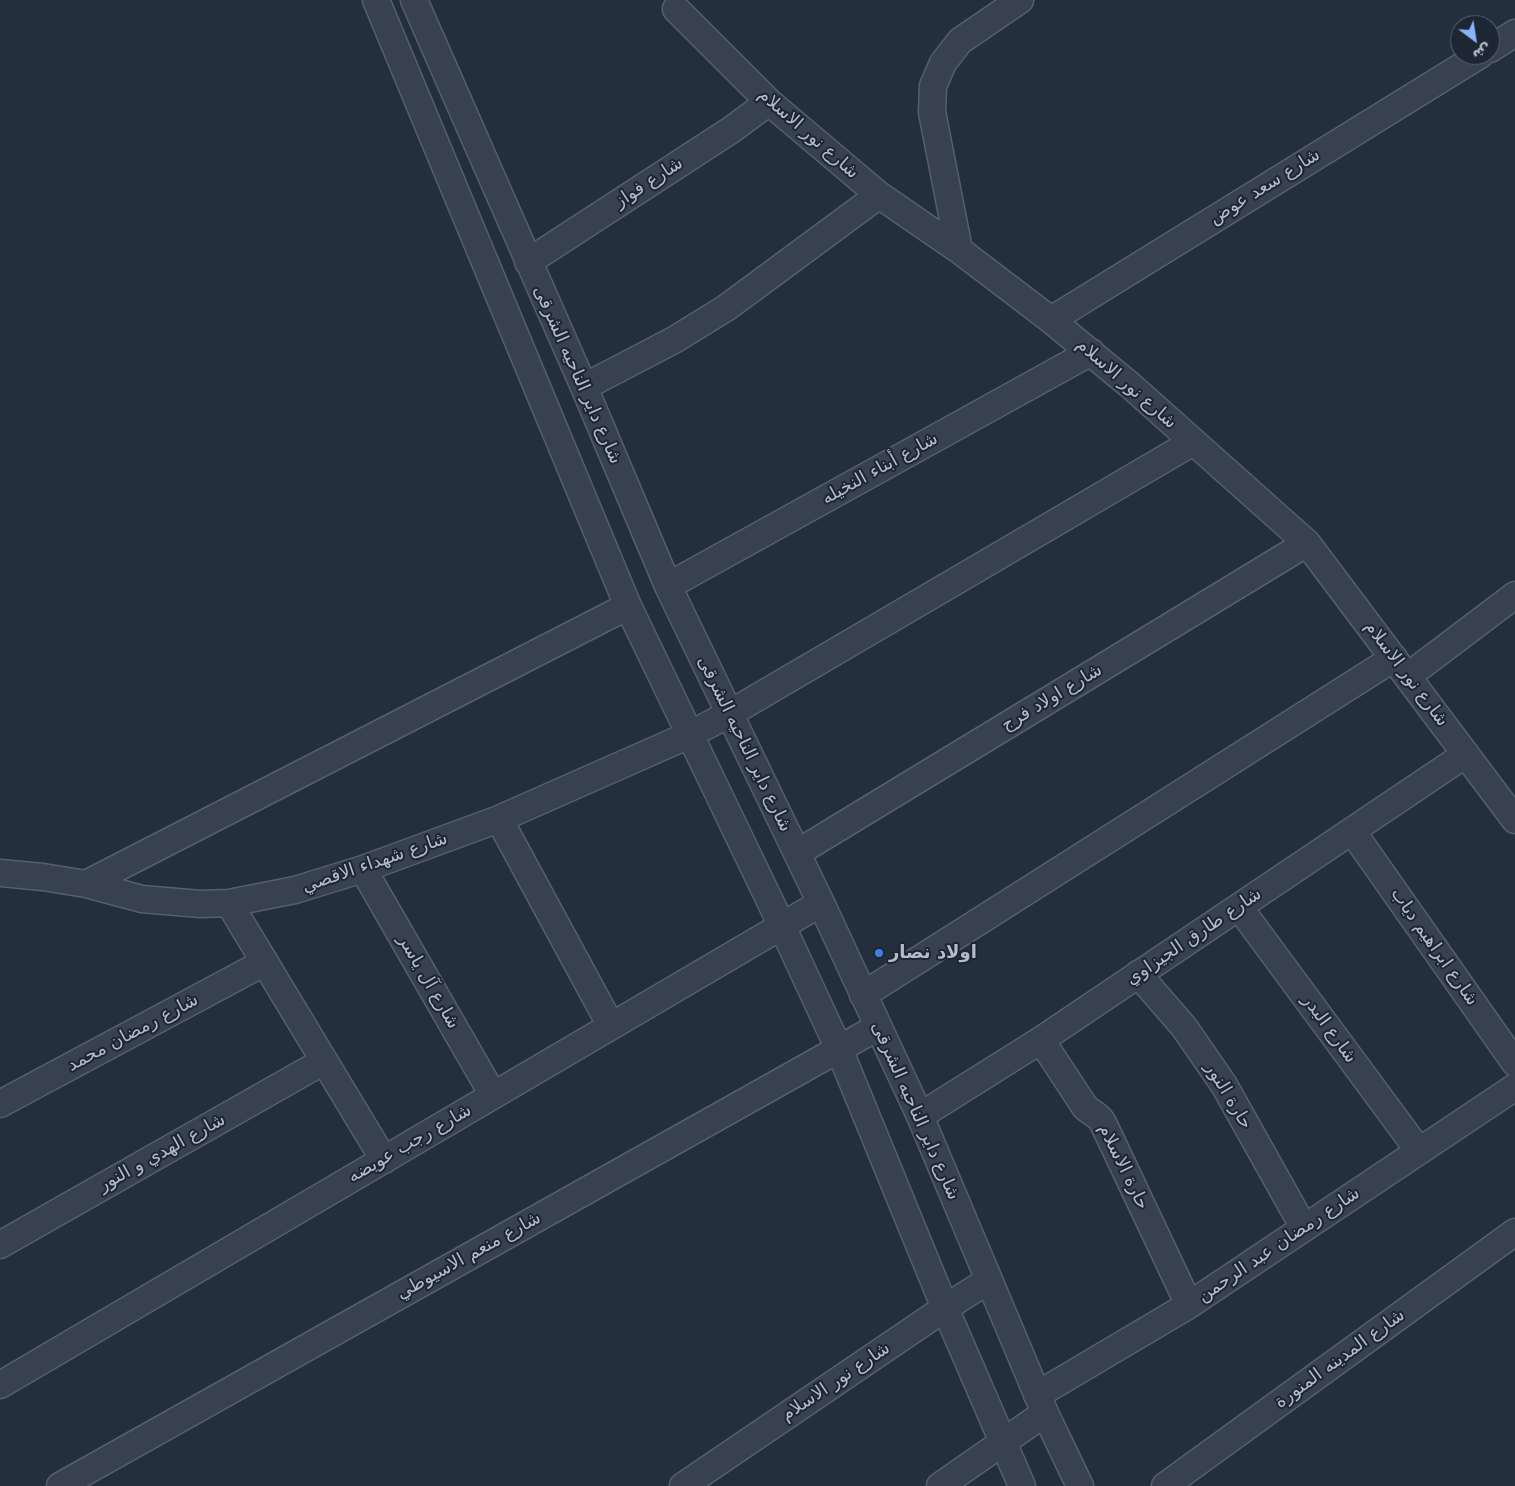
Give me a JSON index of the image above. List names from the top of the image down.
{
  "streets": {
    "street": [
      "شارع نور الاسلام",
      "شارع فواز",
      "شارع سعد عوض",
      "شارع داير الناحيه الشرقى",
      "شارع أبناء النخيله",
      "شارع اولاد فرج",
      "شارع شهداء الاقصي",
      "شارع طارق الجيزاوي",
      "شارع ابراهيم دياب",
      "شارع آل ياسر",
      "شارع البدر",
      "شارع رمضان محمد",
      "حارة النور",
      "شارع رجب عويضه",
      "شارع الهدي و النور",
      "حارة الاسلام",
      "شارع رمضان عبد الرحمن",
      "شارع منعم الاسيوطي",
      "شارع المدينه المنورة"
    ]
  },
  "crossings": [
    ["شارع نور الاسلام", "شارع فواز"],
    ["شارع نور الاسلام", "شارع سعد عوض"],
    ["شارع نور الاسلام", "شارع داير الناحيه الشرقى"],
    ["شارع نور الاسلام", "شارع أبناء النخيله"],
    ["شارع نور الاسلام", "شارع اولاد فرج"],
    ["شارع نور الاسلام", "شارع شهداء الاقصي"],
    ["شارع نور الاسلام", "شارع طارق الجيزاوي"],
    ["شارع فواز", "شارع داير الناحيه الشرقى"],
    ["شارع داير الناحيه الشرقى", "شارع أبناء النخيله"],
    ["شارع داير الناحيه الشرقى", "شارع اولاد فرج"],
    ["شارع داير الناحيه الشرقى", "شارع شهداء الاقصي"],
    ["شارع داير الناحيه الشرقى", "شارع طارق الجيزاوي"],
    ["شارع داير الناحيه الشرقى", "شارع رجب عويضه"],
    ["شارع داير الناحيه الشرقى", "شارع رمضان عبد الرحمن"],
    ["شارع داير الناحيه الشرقى", "شارع منعم الاسيوطي"],
    ["شارع شهداء الاقصي", "شارع آل ياسر"],
    ["شارع طارق الجيزاوي", "شارع ابراهيم دياب"],
    ["شارع طارق الجيزاوي", "شارع البدر"],
    ["شارع طارق الجيزاوي", "حارة النور"],
    ["شارع طارق الجيزاوي", "حارة الاسلام"],
    ["شارع آل ياسر", "شارع رجب عويضه"],
    ["شارع البدر", "شارع رمضان عبد الرحمن"],
    ["حارة النور", "شارع رمضان عبد الرحمن"],
    ["حارة الاسلام", "شارع رمضان عبد الرحمن"]
  ],
  "places": ["اولاد نصار"],
  "north": "bottom right"
}
